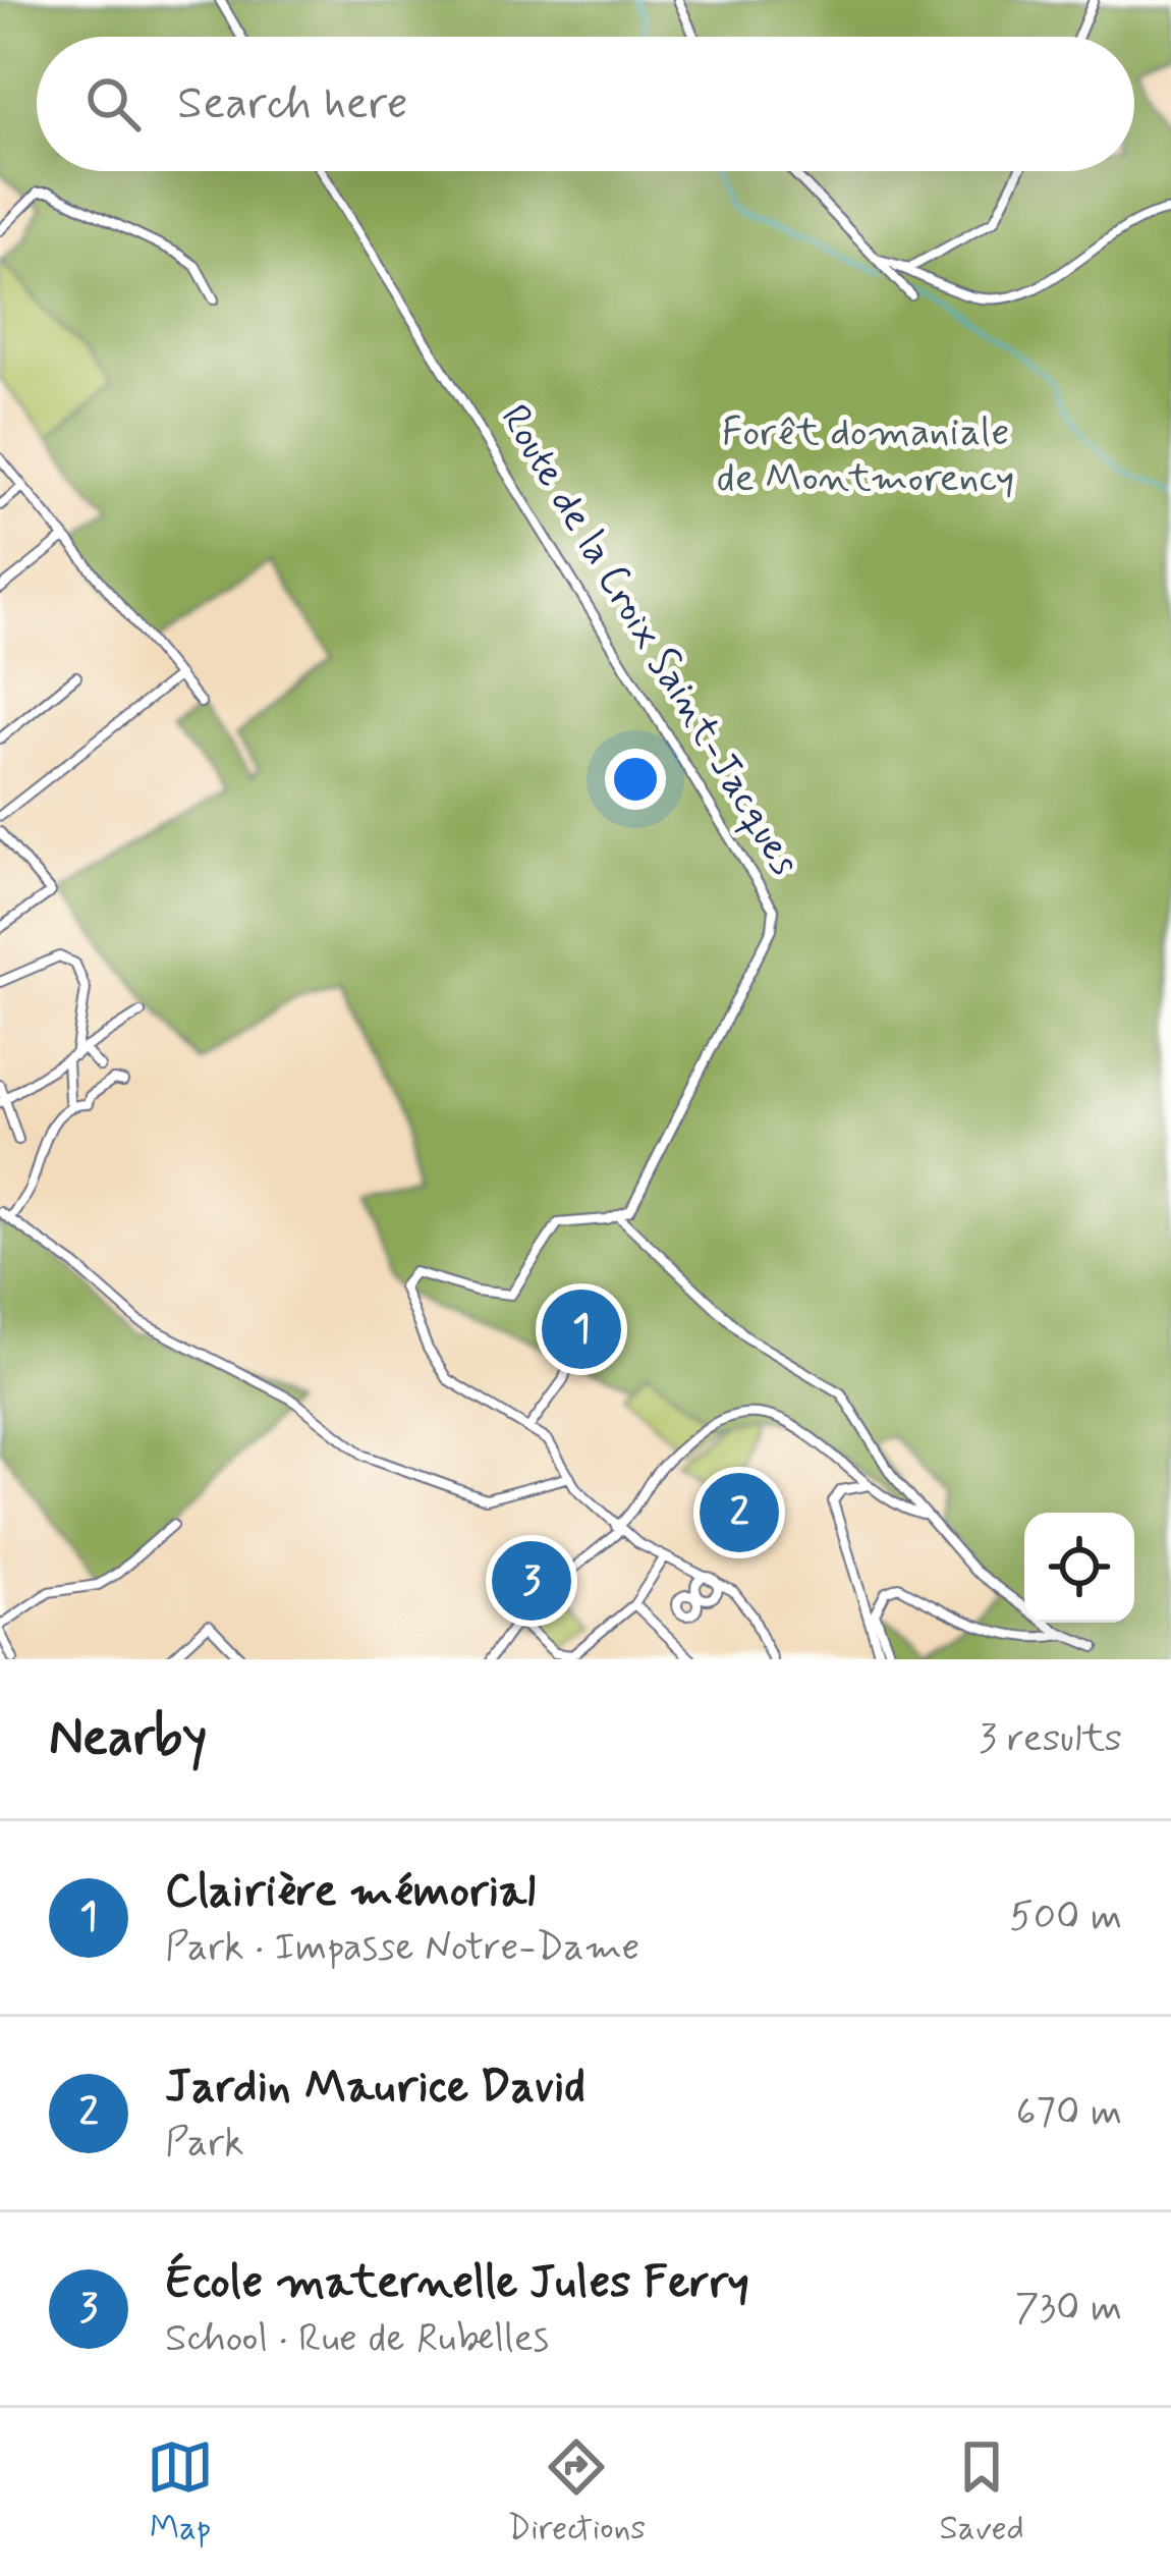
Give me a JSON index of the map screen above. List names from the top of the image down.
{
  "streets": {
    "street": ["Route de la Croix Saint-Jacques"]
  },
  "parks": ["Forêt domaniale de Montmorency"],
  "page": {
    "search": "Search here",
    "pins": ["1", "2", "3"],
    "heading": ["Nearby", "3 results"],
    "list": [
      {
        "mark": "1",
        "name": "Clairière mémorial",
        "note": "Park · Impasse Notre-Dame",
        "value": "500 m"
      },
      {
        "mark": "2",
        "name": "Jardin Maurice David",
        "note": "Park",
        "value": "670 m"
      },
      {
        "mark": "3",
        "name": "École maternelle Jules Ferry",
        "note": "School · Rue de Rubelles",
        "value": "730 m"
      }
    ],
    "nav": ["Map", "Directions", "Saved"]
  }
}
